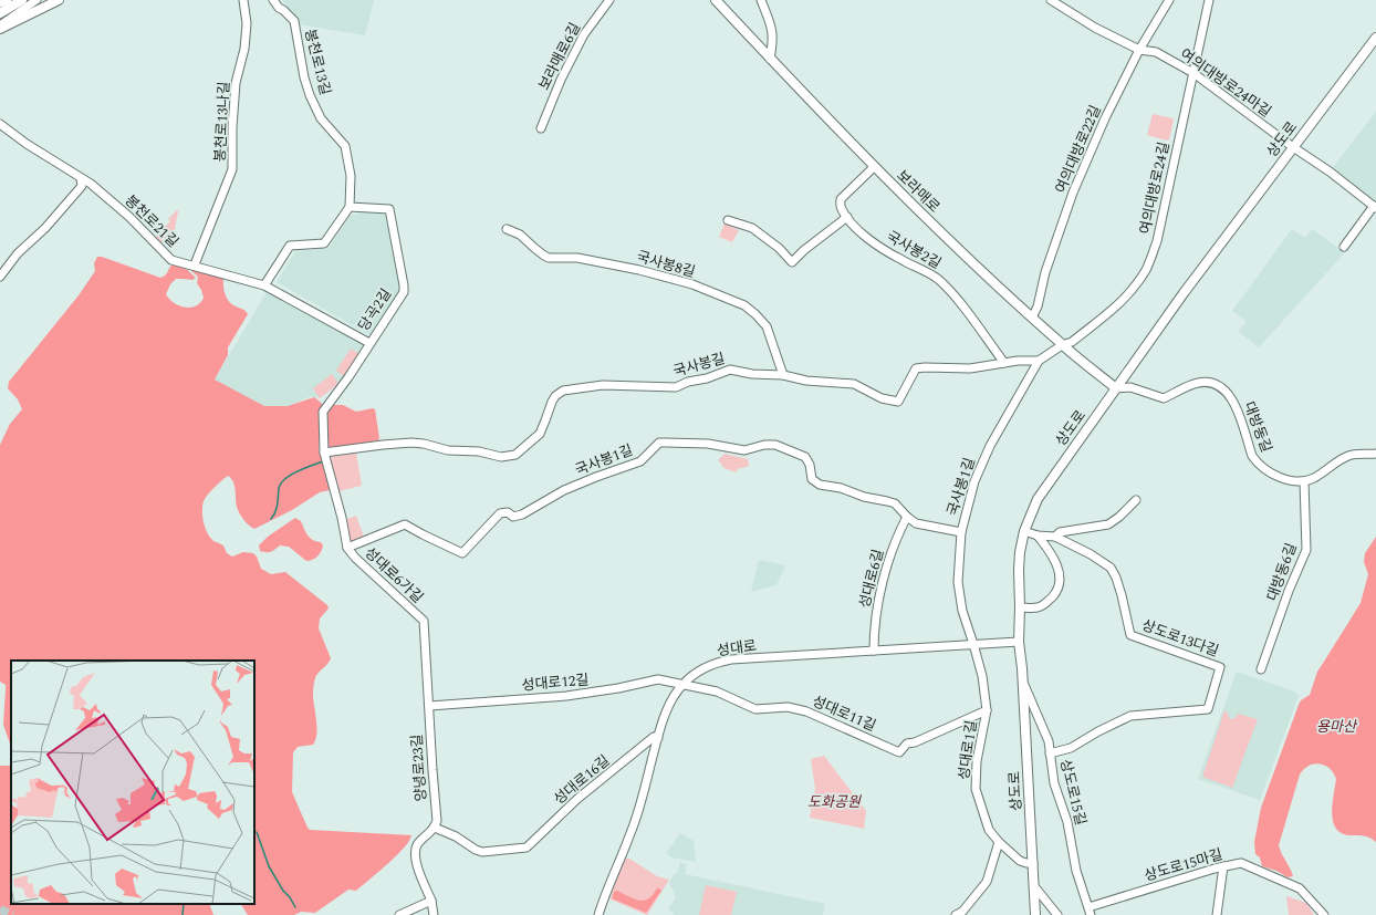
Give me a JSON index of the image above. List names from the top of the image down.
{
  "streets": {
    "main road": ["상도로", "보라매로"],
    "street": [
      "보라매로6길",
      "봉천로13길",
      "여의대방로24마길",
      "봉천로13나길",
      "여의대방로22길",
      "여의대방로24길",
      "봉천로21길",
      "국사봉2길",
      "국사봉8길",
      "당곡2길",
      "국사봉길",
      "대방동길",
      "국사봉1길",
      "대방동6길",
      "성대로6가길",
      "성대로6길",
      "상도로13다길",
      "성대로",
      "성대로12길",
      "성대로11길",
      "성대로1길",
      "양녕로23길",
      "성대로16길",
      "상도로15길",
      "상도로15마길"
    ]
  },
  "crossings": [
    ["봉천로13길", "당곡2길"],
    ["여의대방로24마길", "상도로"],
    ["여의대방로24마길", "여의대방로22길"],
    ["여의대방로24마길", "여의대방로24길"],
    ["봉천로13나길", "봉천로21길"],
    ["상도로", "보라매로"],
    ["상도로", "대방동길"],
    ["상도로", "성대로"],
    ["상도로", "성대로1길"],
    ["상도로", "상도로15길"],
    ["여의대방로22길", "보라매로"],
    ["여의대방로24길", "보라매로"],
    ["보라매로", "국사봉2길"],
    ["보라매로", "대방동길"],
    ["봉천로21길", "당곡2길"],
    ["국사봉2길", "국사봉길"],
    ["국사봉8길", "국사봉길"],
    ["당곡2길", "국사봉길"],
    ["국사봉길", "국사봉1길"],
    ["대방동길", "대방동6길"],
    ["국사봉1길", "성대로6가길"],
    ["국사봉1길", "성대로6길"],
    ["국사봉1길", "성대로1길"],
    ["성대로6가길", "양녕로23길"],
    ["성대로6길", "성대로"],
    ["상도로13다길", "상도로15길"],
    ["성대로", "성대로12길"],
    ["성대로", "성대로11길"],
    ["성대로", "성대로1길"],
    ["성대로", "성대로16길"],
    ["성대로12길", "성대로11길"],
    ["성대로12길", "양녕로23길"],
    ["성대로11길", "성대로1길"],
    ["양녕로23길", "성대로16길"],
    ["상도로15길", "상도로15마길"]
  ],
  "parks": ["용마산", "도화공원"]
}
